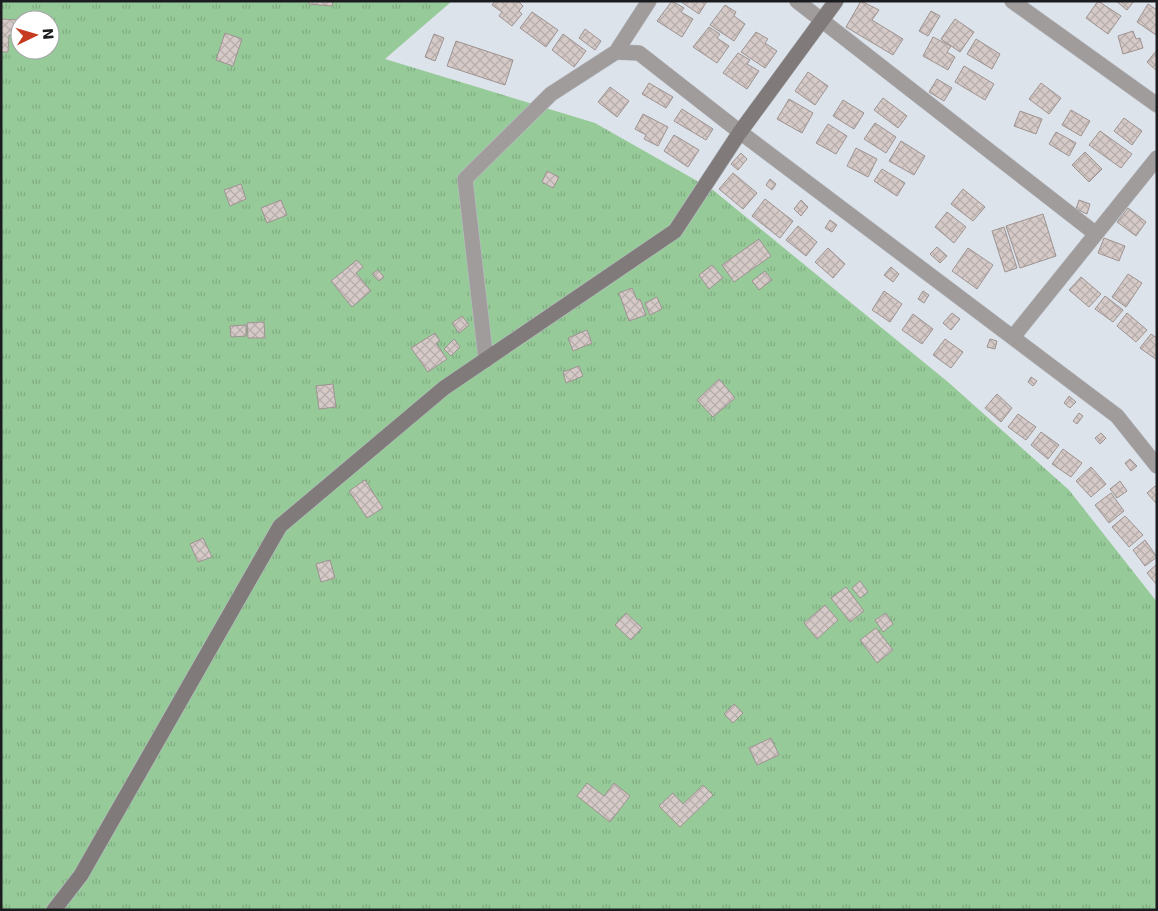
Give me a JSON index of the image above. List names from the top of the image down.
{
  "north": "right"
}
